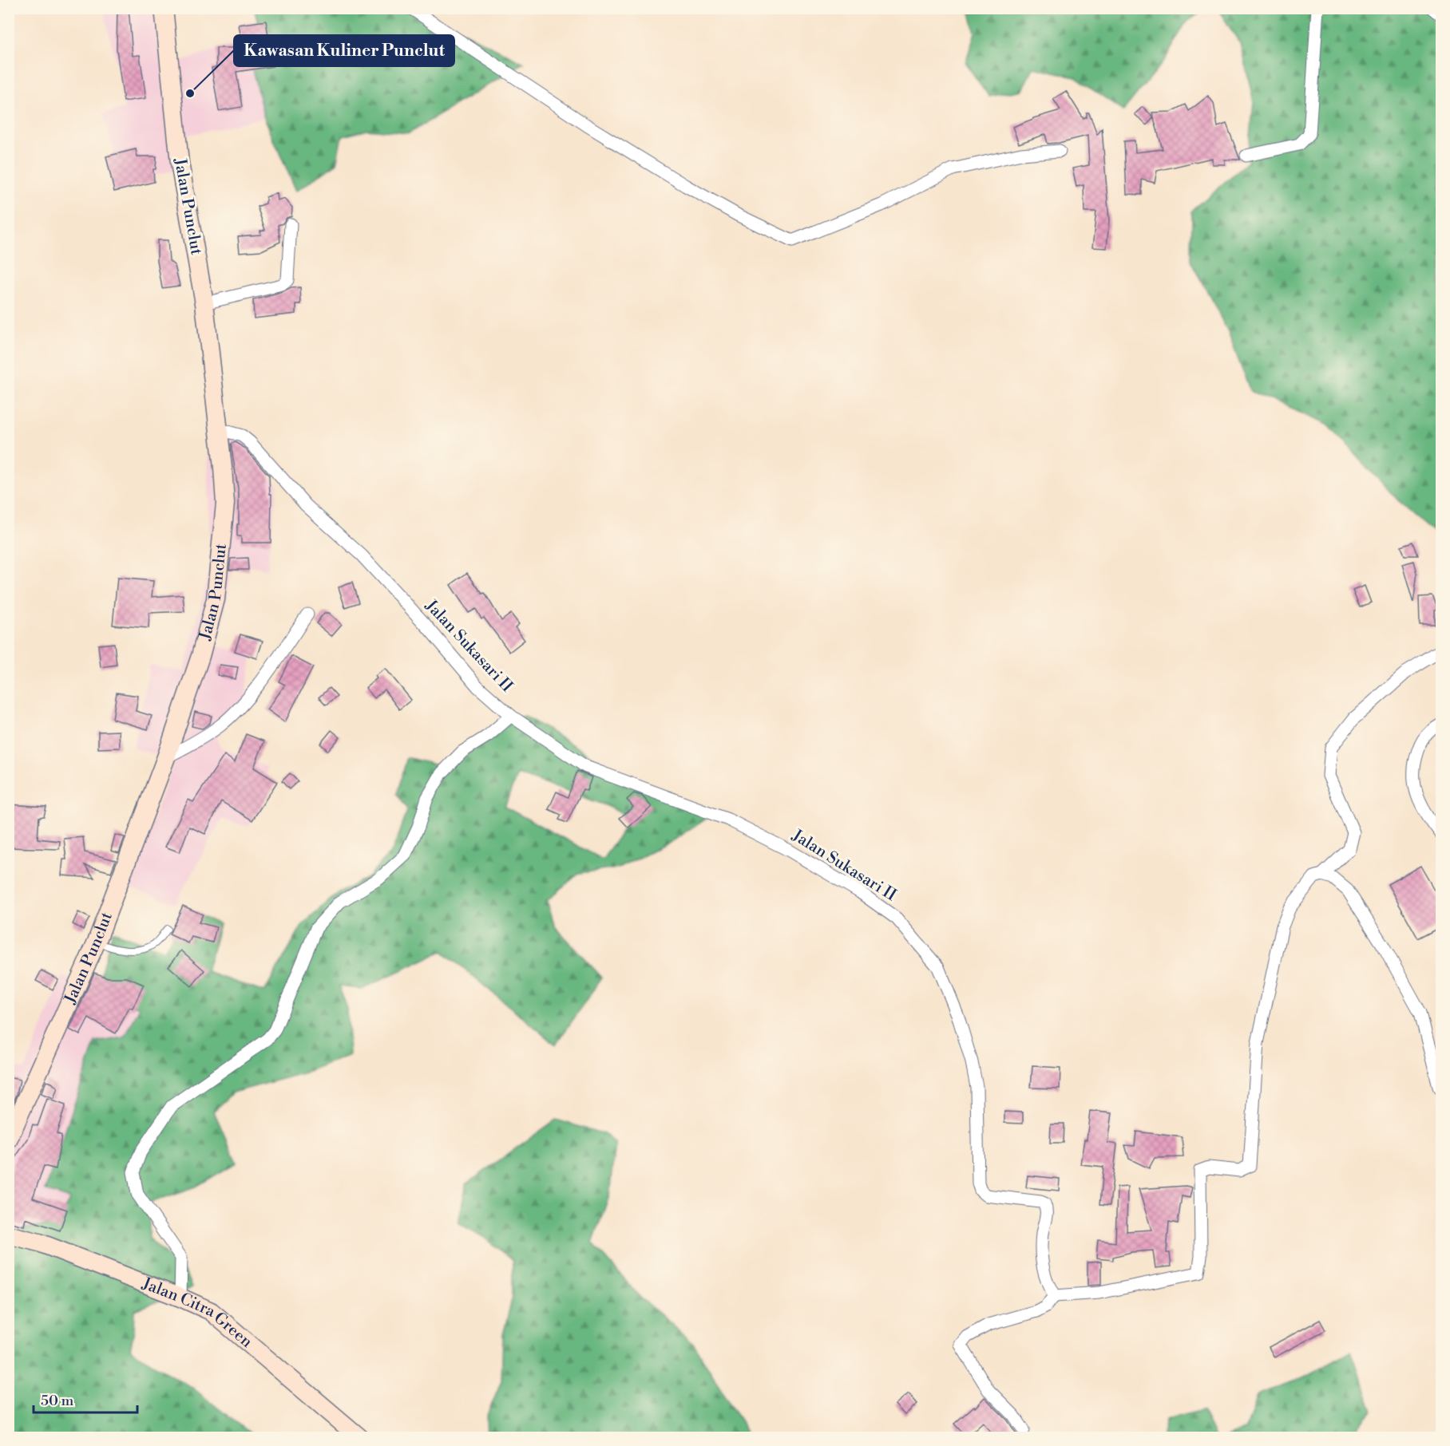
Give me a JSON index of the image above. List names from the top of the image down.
{
  "streets": {
    "main road": ["Jalan Punclut", "Jalan Citra Green"],
    "street": ["Jalan Sukasari II"]
  },
  "crossings": [
    ["Jalan Punclut", "Jalan Sukasari II"]
  ],
  "places": ["Kawasan Kuliner Punclut"],
  "scale_bar": "50 m"
}
